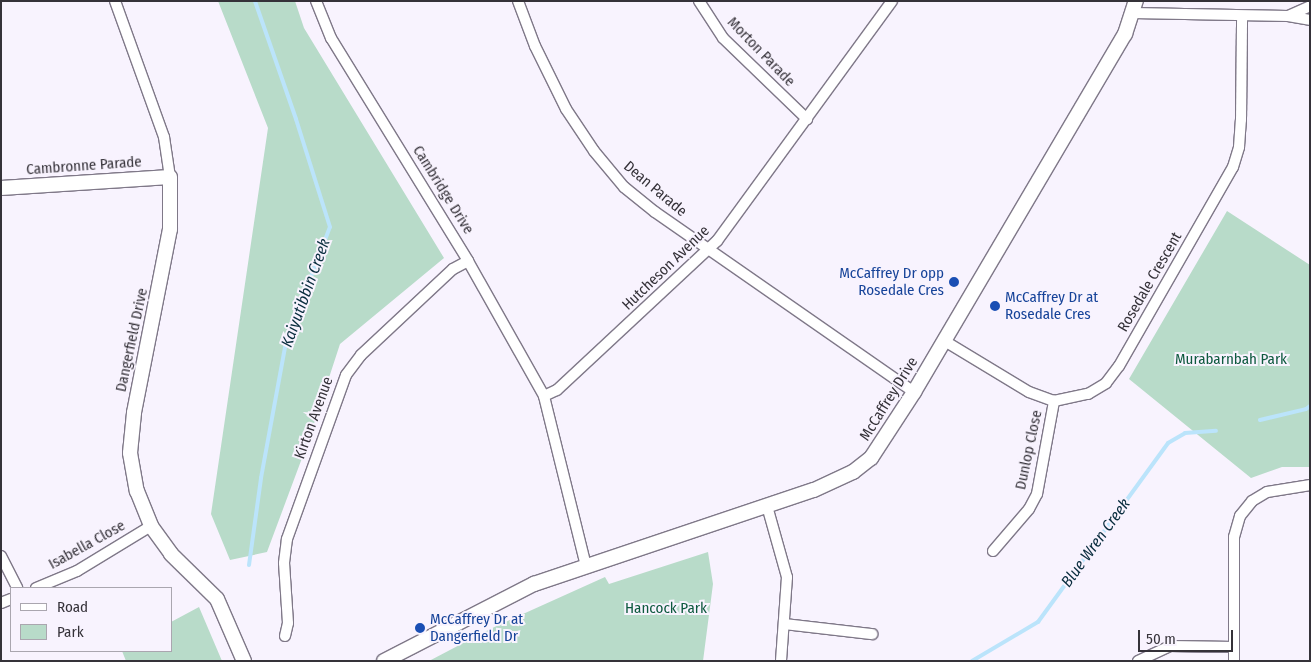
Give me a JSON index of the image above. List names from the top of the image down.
{
  "streets": {
    "main road": ["Cambronne Parade", "Dangerfield Drive", "McCaffrey Drive"],
    "street": [
      "Morton Parade",
      "Dean Parade",
      "Cambridge Drive",
      "Hutcheson Avenue",
      "Rosedale Crescent",
      "Kirton Avenue",
      "Dunlop Close",
      "Isabella Close"
    ]
  },
  "crossings": [
    ["Morton Parade", "Hutcheson Avenue"],
    ["Cambronne Parade", "Dangerfield Drive"],
    ["Dean Parade", "Hutcheson Avenue"],
    ["Dean Parade", "McCaffrey Drive"],
    ["Cambridge Drive", "Hutcheson Avenue"],
    ["Cambridge Drive", "Kirton Avenue"],
    ["Rosedale Crescent", "Dunlop Close"],
    ["Dangerfield Drive", "Isabella Close"]
  ],
  "water": ["Kaiyutibbin Creek", "Blue Wren Creek"],
  "parks": ["Murabarnbah Park", "Hancock Park"],
  "places": ["McCaffrey Dr opp Rosedale Cres", "McCaffrey Dr at Rosedale Cres", "McCaffrey Dr at Dangerfield Dr"],
  "legend": ["Road", "Park"],
  "scale_bar": "50 m"
}
